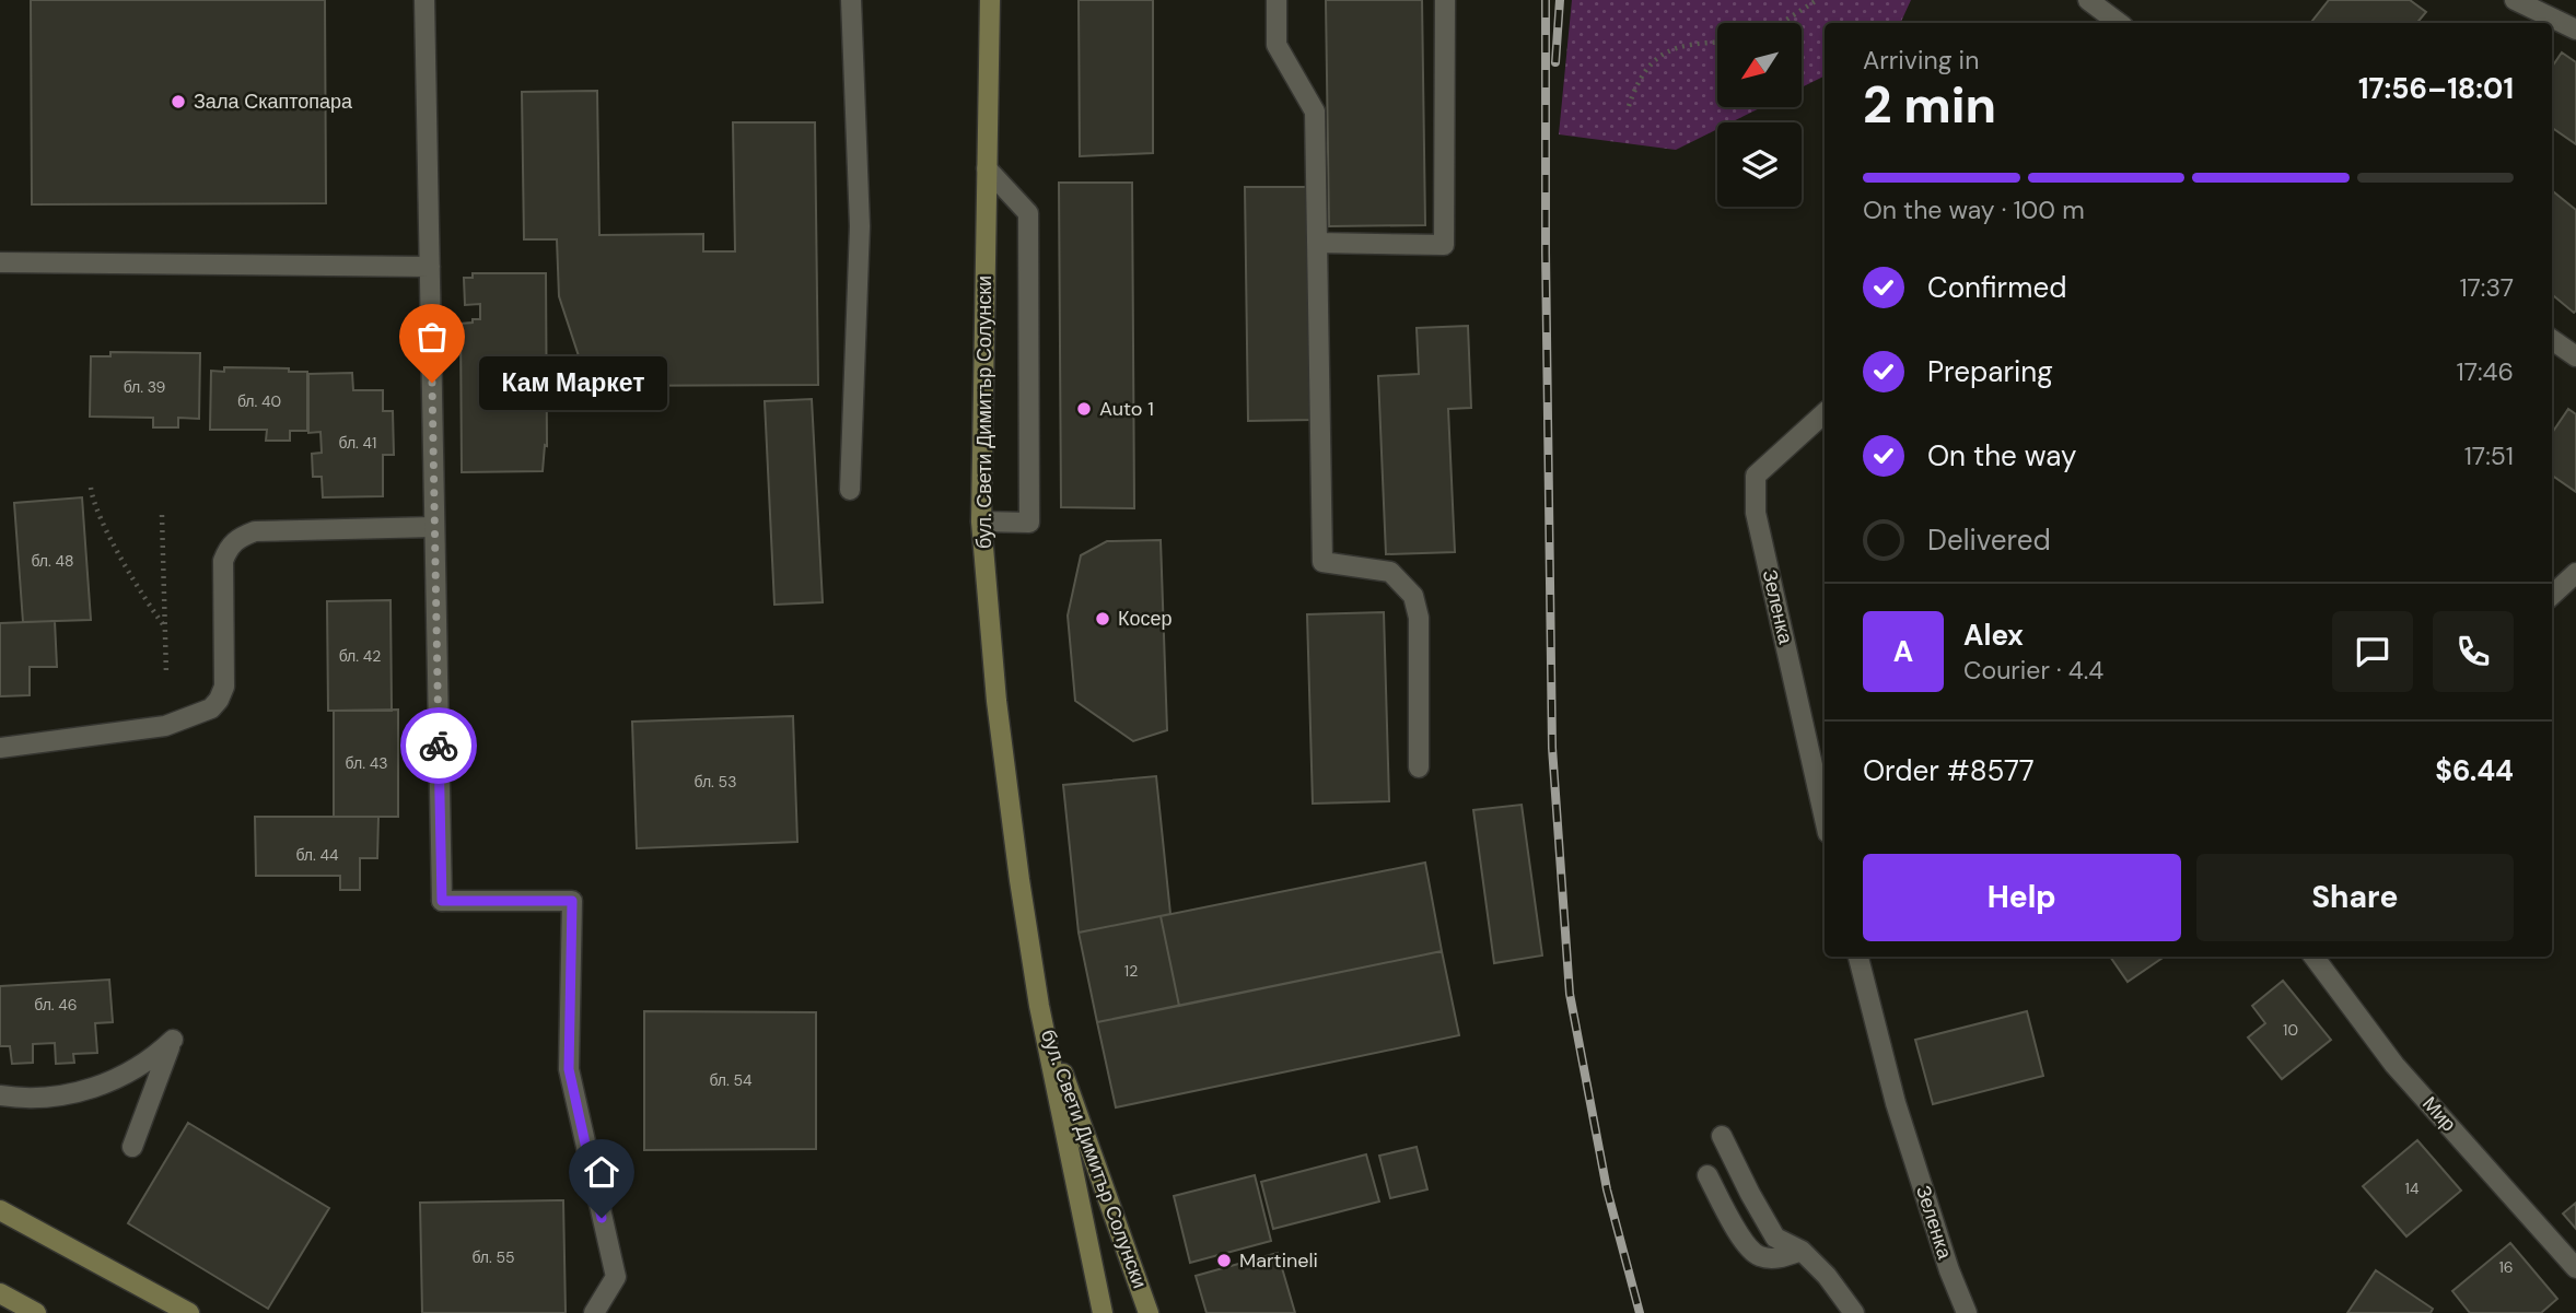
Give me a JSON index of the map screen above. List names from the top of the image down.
{
  "streets": {
    "main road": ["бул. Свети Димитър Солунски"],
    "street": ["Зеленка", "Мир"]
  },
  "places": [
    "Зала Скаптопара",
    "Кам Маркет",
    "Auto 1",
    "Косер",
    "Martineli"
  ],
  "house_numbers": [
    "бл. 39",
    "бл. 40",
    "бл. 41",
    "бл. 48",
    "бл. 42",
    "бл. 43",
    "бл. 53",
    "бл. 44",
    "12",
    "бл. 46",
    "10",
    "бл. 54",
    "14",
    "бл. 55",
    "16"
  ],
  "north": "bottom left",
  "page": {
    "heading": ["2 min", "Arriving in", "17:56–18:01"],
    "panel": [
      "Alex",
      "Courier · 4.4",
      "Order #8577",
      "$6.44"
    ],
    "bar": "On the way · 100 m",
    "list": [
      ["Confirmed", "17:37"],
      ["Preparing", "17:46"],
      ["On the way", "17:51"],
      "Delivered"
    ],
    "bubble": "Кам Маркет",
    "round": "A",
    "buttons": ["Help", "Share"]
  }
}
